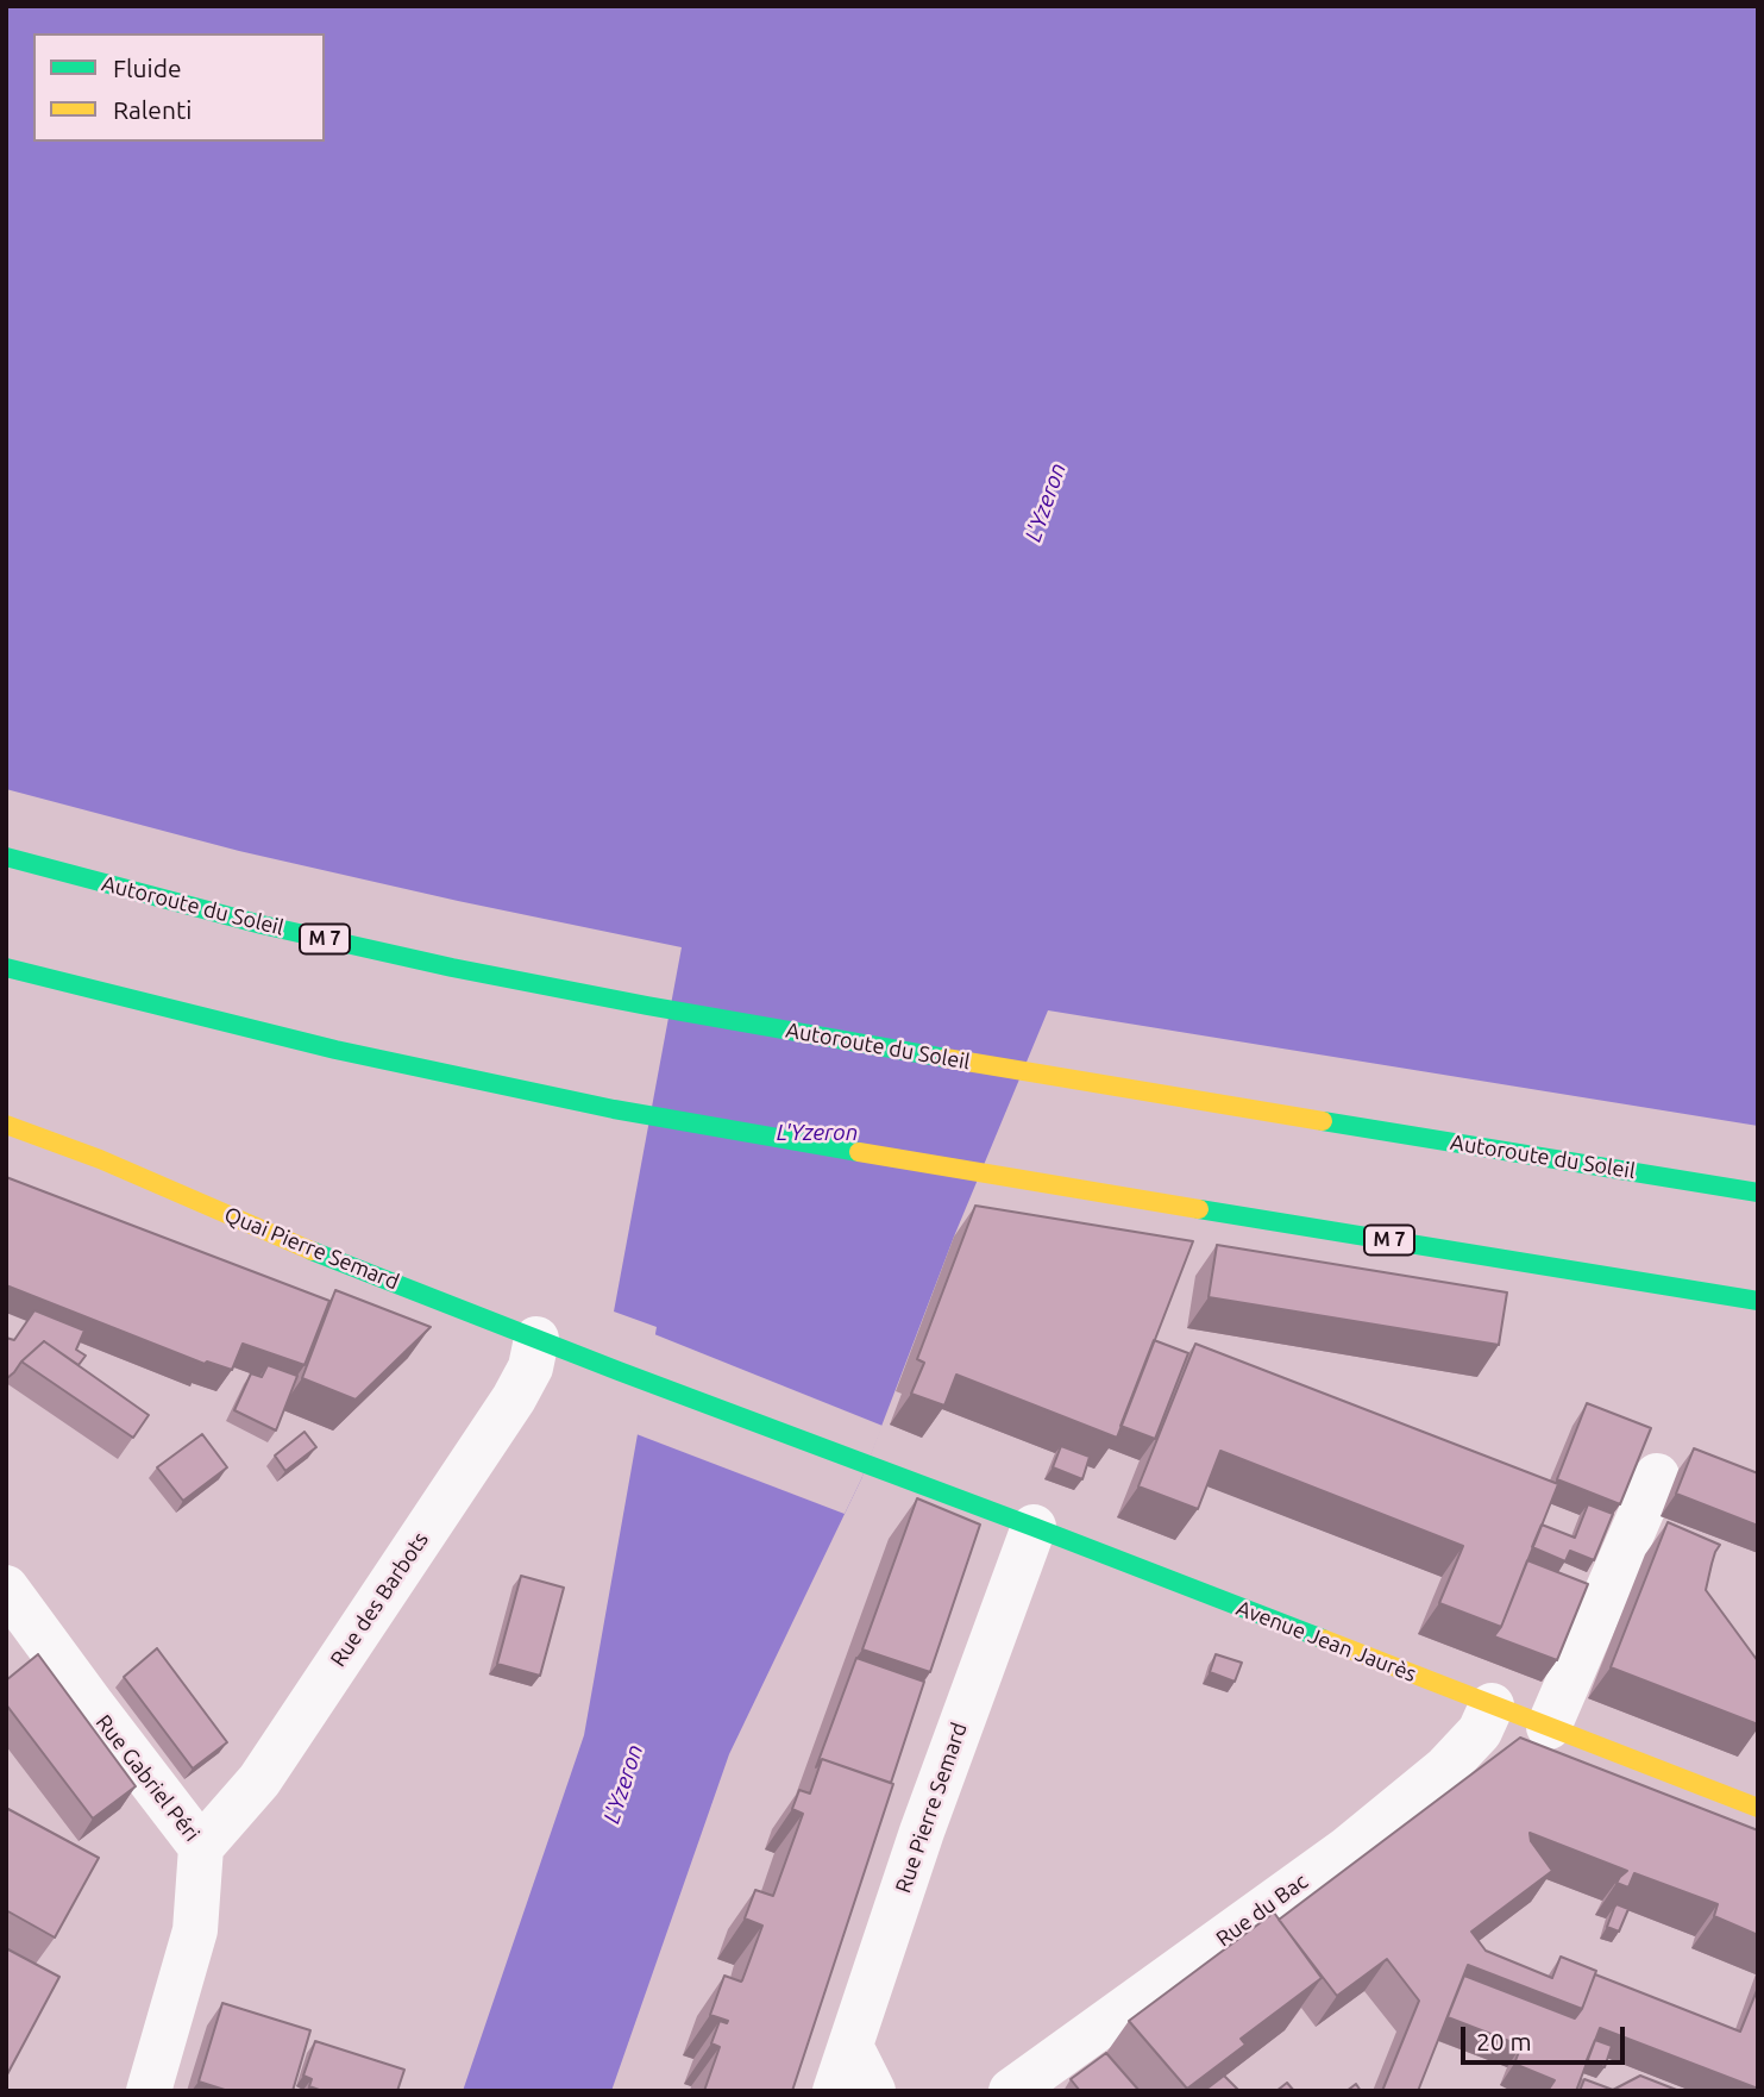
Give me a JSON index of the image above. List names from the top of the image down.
{
  "streets": {
    "main road": [
      "Autoroute du Soleil",
      "M 7",
      "Quai Pierre Semard",
      "Avenue Jean Jaurès"
    ],
    "street": [
      "Rue des Barbots",
      "Rue Gabriel Péri",
      "Rue Pierre Semard",
      "Rue du Bac"
    ]
  },
  "crossings": [
    ["Quai Pierre Semard", "Rue des Barbots"],
    ["Quai Pierre Semard", "Avenue Jean Jaurès"],
    ["Rue des Barbots", "Rue Gabriel Péri"],
    ["Avenue Jean Jaurès", "Rue Pierre Semard"],
    ["Avenue Jean Jaurès", "Rue du Bac"]
  ],
  "water": ["L'Yzeron"],
  "legend": ["Fluide", "Ralenti"],
  "scale_bar": "20 m"
}
